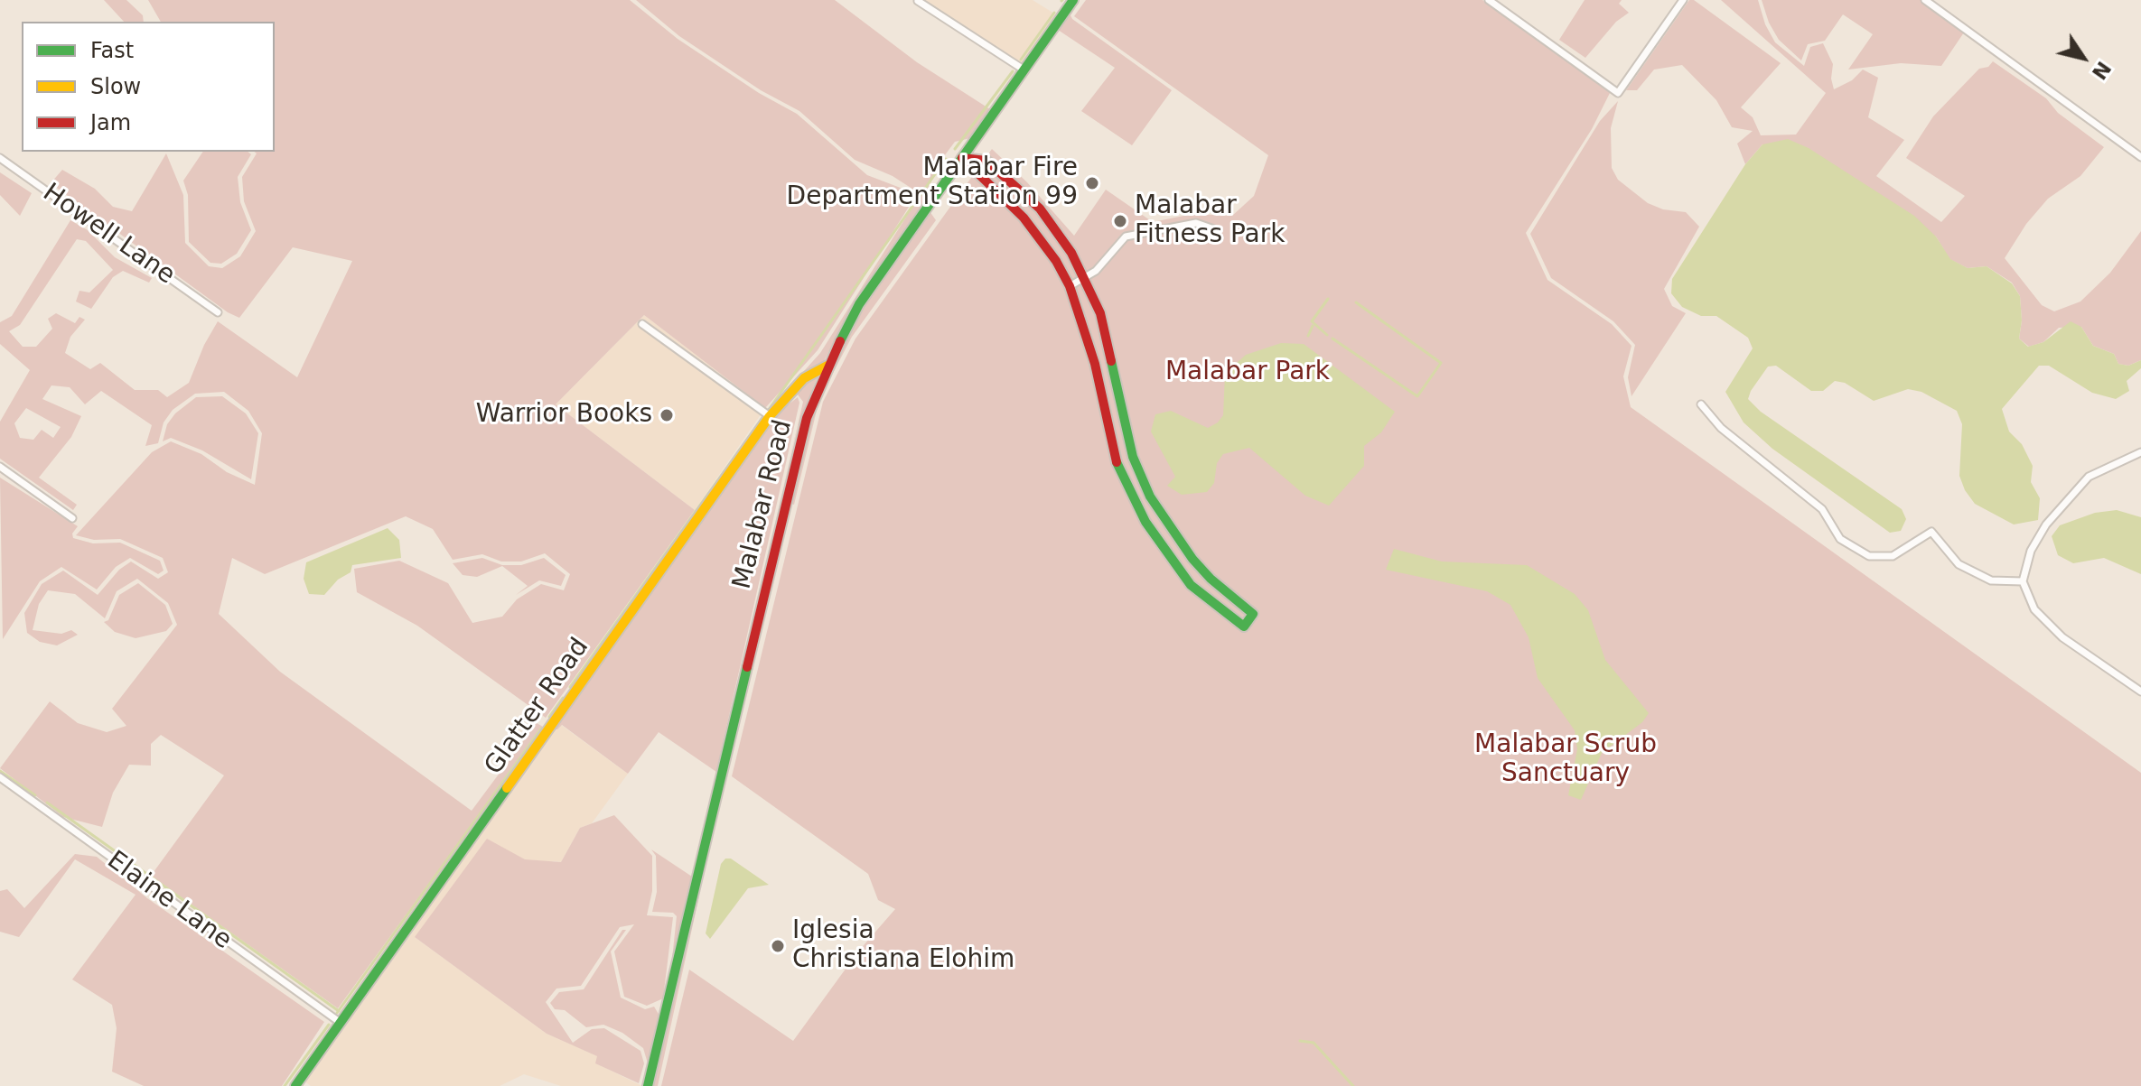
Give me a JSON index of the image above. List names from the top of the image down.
{
  "streets": {
    "street": [
      "Howell Lane",
      "Malabar Road",
      "Glatter Road",
      "Elaine Lane"
    ]
  },
  "crossings": [
    ["Malabar Road", "Glatter Road"],
    ["Glatter Road", "Elaine Lane"]
  ],
  "parks": ["Malabar Park", "Malabar Scrub Sanctuary"],
  "places": [
    "Malabar Fire Department Station 99",
    "Malabar Fitness Park",
    "Warrior Books",
    "Iglesia Christiana Elohim"
  ],
  "legend": ["Fast", "Slow", "Jam"],
  "north": "bottom right"
}
